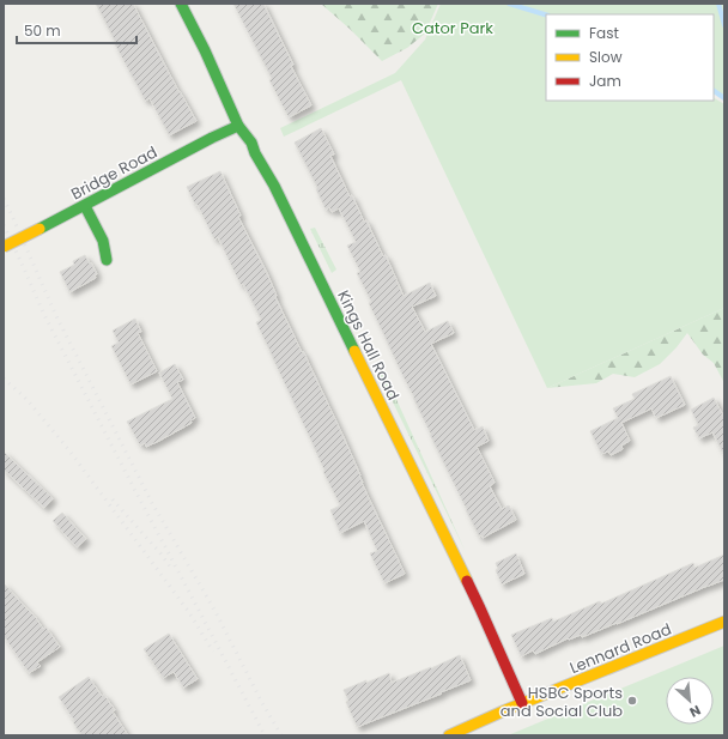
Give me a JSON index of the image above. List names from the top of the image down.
{
  "streets": {
    "street": ["Bridge Road", "Kings Hall Road", "Lennard Road"]
  },
  "crossings": [
    ["Bridge Road", "Kings Hall Road"],
    ["Kings Hall Road", "Lennard Road"]
  ],
  "parks": ["Cator Park"],
  "places": ["HSBC Sports and Social Club"],
  "legend": ["Fast", "Slow", "Jam"],
  "scale_bar": "50 m",
  "north": "bottom right"
}
